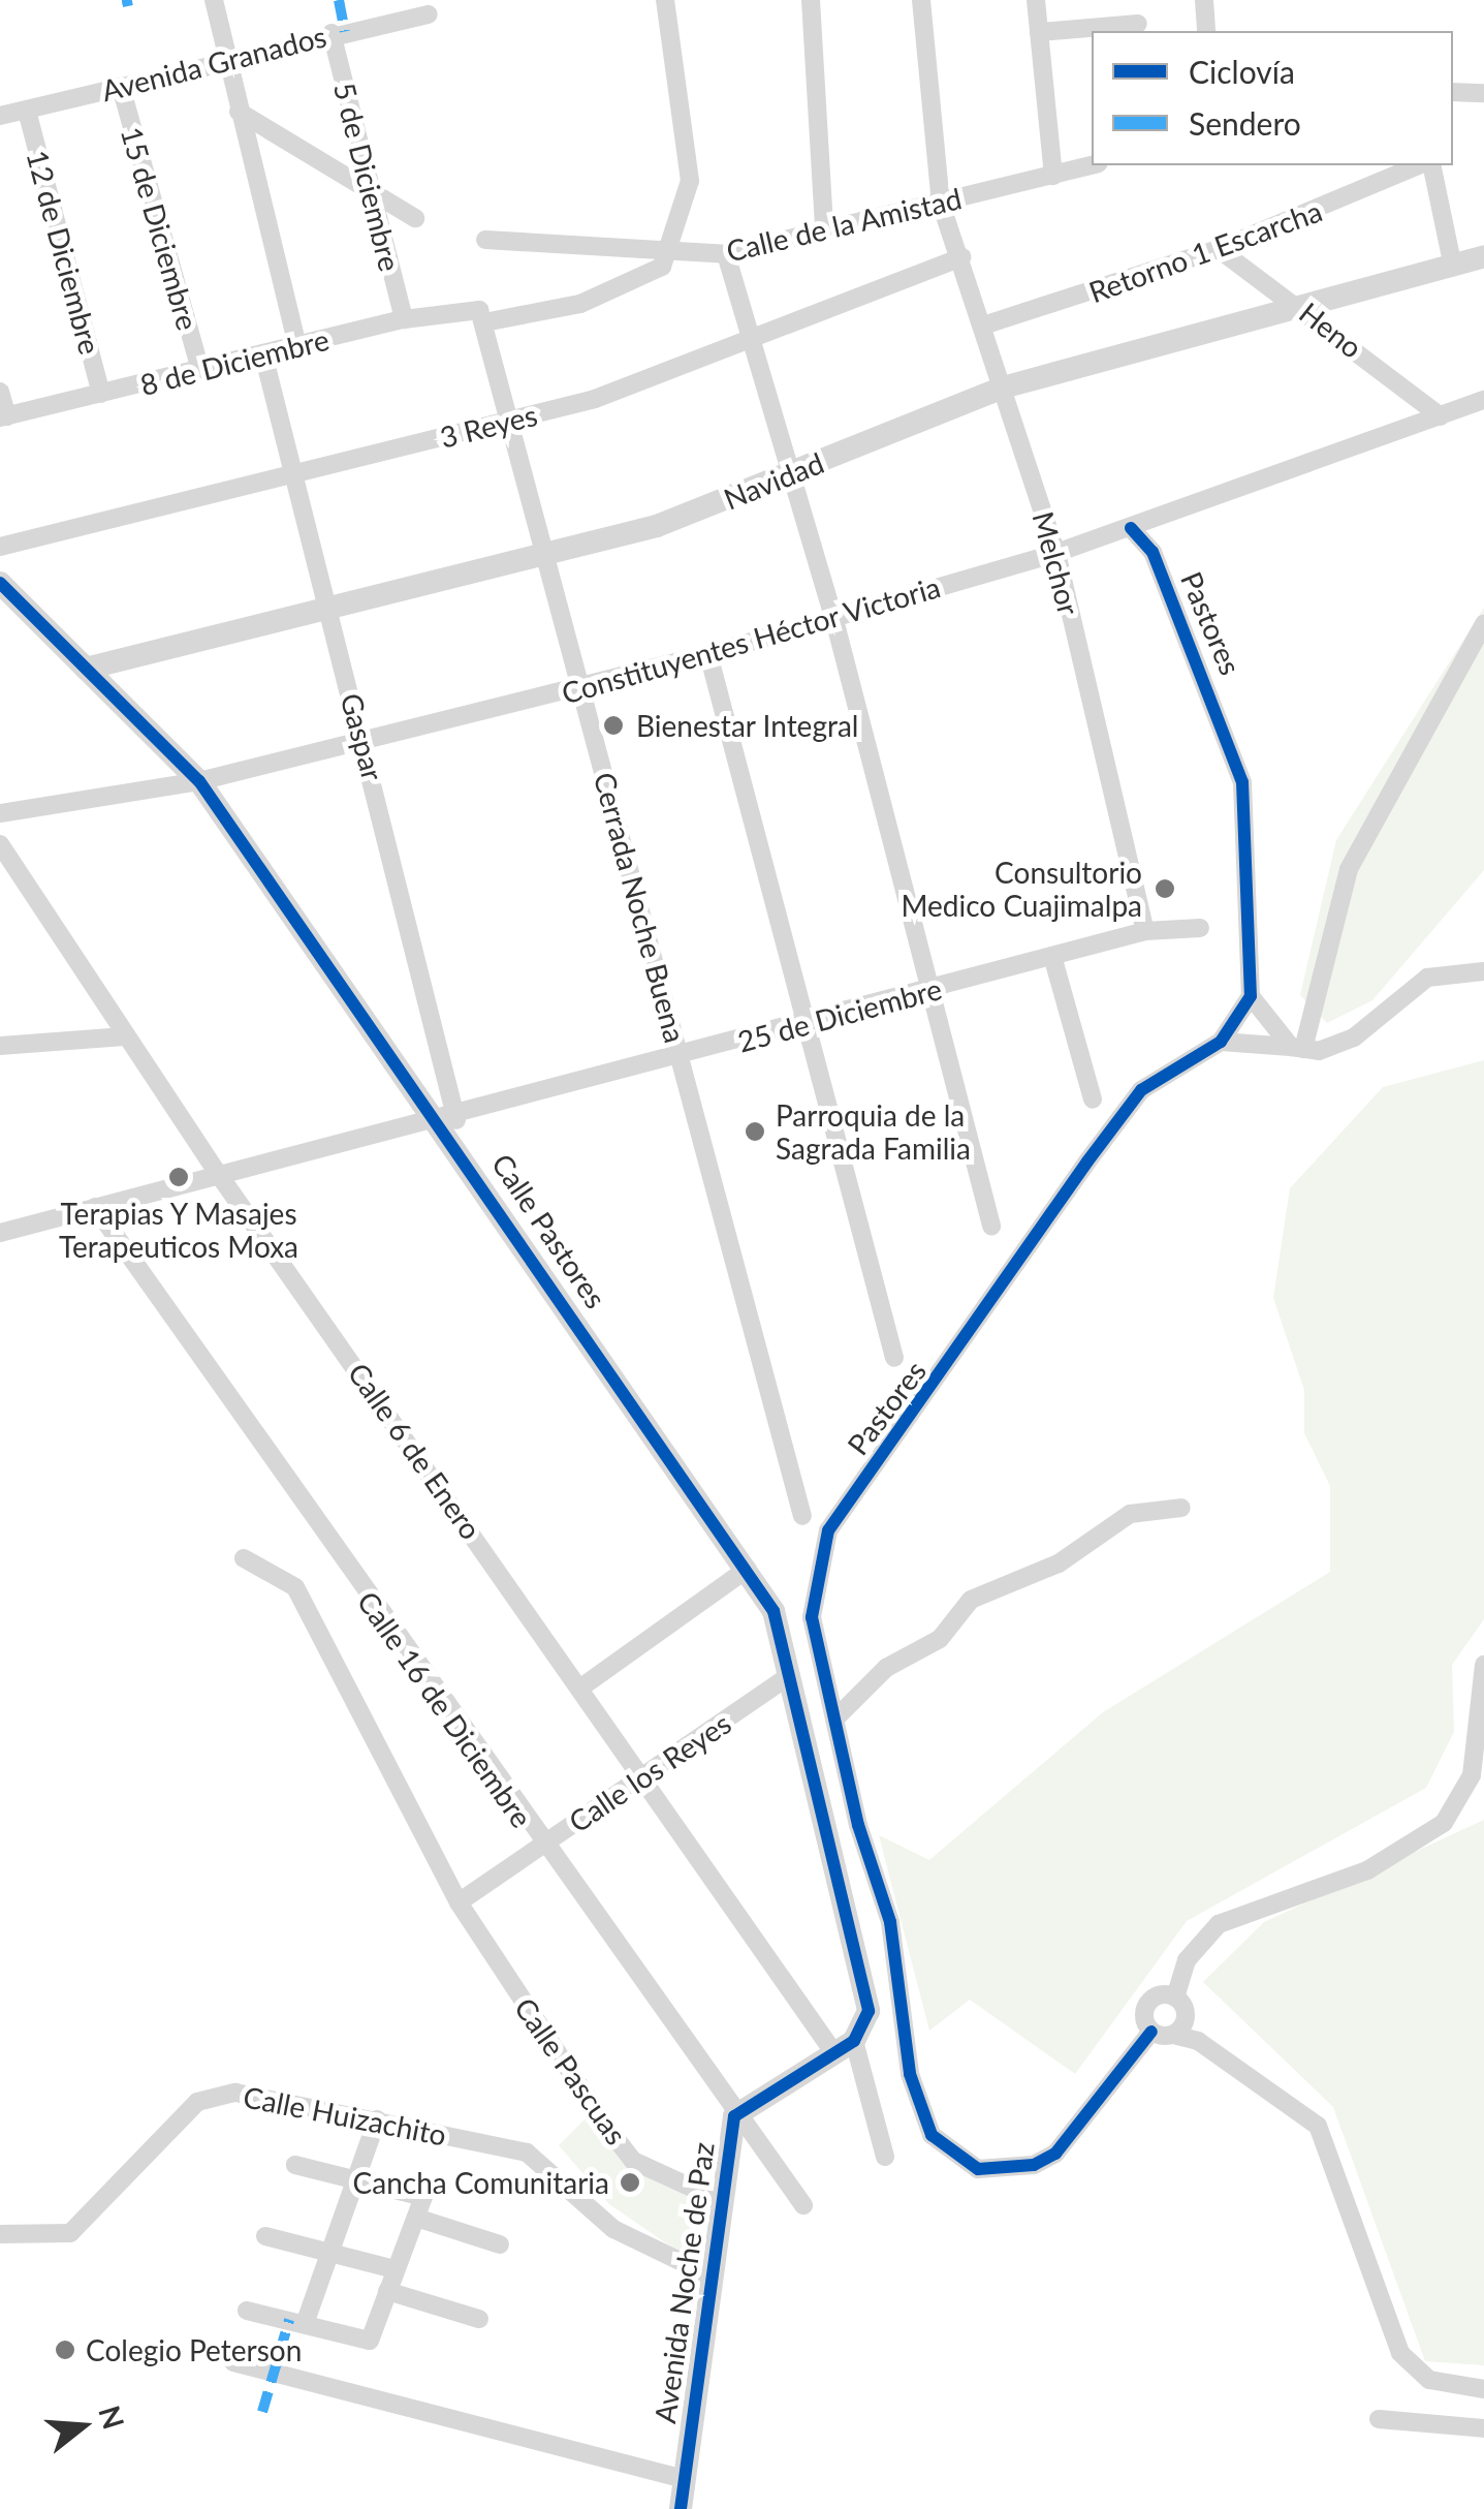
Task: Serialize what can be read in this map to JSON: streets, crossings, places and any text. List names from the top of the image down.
{
  "streets": {
    "street": [
      "Avenida Granados",
      "5 de Diciembre",
      "Calle de la Amistad",
      "15 de Diciembre",
      "Retorno 1 Escarcha",
      "12 de Diciembre",
      "Heno",
      "8 de Diciembre",
      "3 Reyes",
      "Navidad",
      "Melchor",
      "Pastores",
      "Constituyentes Héctor Victoria",
      "Gaspar",
      "Cerrada Noche Buena",
      "25 de Diciembre",
      "Calle Pastores",
      "Calle 6 de Enero",
      "Calle 16 de Diciembre",
      "Calle los Reyes",
      "Calle Pascuas",
      "Calle Huizachito",
      "Avenida Noche de Paz"
    ]
  },
  "crossings": [
    ["Avenida Granados", "5 de Diciembre"],
    ["Avenida Granados", "15 de Diciembre"],
    ["Avenida Granados", "12 de Diciembre"],
    ["5 de Diciembre", "8 de Diciembre"],
    ["Calle de la Amistad", "Melchor"],
    ["15 de Diciembre", "8 de Diciembre"],
    ["Retorno 1 Escarcha", "Heno"],
    ["Retorno 1 Escarcha", "Melchor"],
    ["12 de Diciembre", "8 de Diciembre"],
    ["Heno", "Navidad"],
    ["Heno", "Constituyentes Héctor Victoria"],
    ["8 de Diciembre", "Gaspar"],
    ["8 de Diciembre", "Cerrada Noche Buena"],
    ["3 Reyes", "Melchor"],
    ["3 Reyes", "Gaspar"],
    ["3 Reyes", "Cerrada Noche Buena"],
    ["Navidad", "Melchor"],
    ["Navidad", "Gaspar"],
    ["Navidad", "Cerrada Noche Buena"],
    ["Navidad", "Calle Pastores"],
    ["Melchor", "Constituyentes Héctor Victoria"],
    ["Melchor", "25 de Diciembre"],
    ["Pastores", "Constituyentes Héctor Victoria"],
    ["Constituyentes Héctor Victoria", "Gaspar"],
    ["Constituyentes Héctor Victoria", "Cerrada Noche Buena"],
    ["Constituyentes Héctor Victoria", "Calle Pastores"],
    ["Gaspar", "25 de Diciembre"],
    ["Gaspar", "Calle Pastores"],
    ["Cerrada Noche Buena", "25 de Diciembre"],
    ["25 de Diciembre", "Calle Pastores"],
    ["25 de Diciembre", "Calle 6 de Enero"],
    ["25 de Diciembre", "Calle 16 de Diciembre"],
    ["Calle Pastores", "Calle 6 de Enero"],
    ["Calle Pastores", "Calle los Reyes"],
    ["Calle Pastores", "Avenida Noche de Paz"],
    ["Calle 6 de Enero", "Calle los Reyes"],
    ["Calle 6 de Enero", "Avenida Noche de Paz"],
    ["Calle 16 de Diciembre", "Calle los Reyes"],
    ["Calle 16 de Diciembre", "Avenida Noche de Paz"],
    ["Calle los Reyes", "Calle Pascuas"],
    ["Calle Pascuas", "Avenida Noche de Paz"],
    ["Calle Huizachito", "Avenida Noche de Paz"]
  ],
  "places": [
    "Bienestar Integral",
    "Consultorio Medico Cuajimalpa",
    "Parroquia de la Sagrada Familia",
    "Terapias Y Masajes Terapeuticos Moxa",
    "Cancha Comunitaria",
    "Colegio Peterson"
  ],
  "legend": ["Ciclovía", "Sendero"],
  "north": "right"
}
